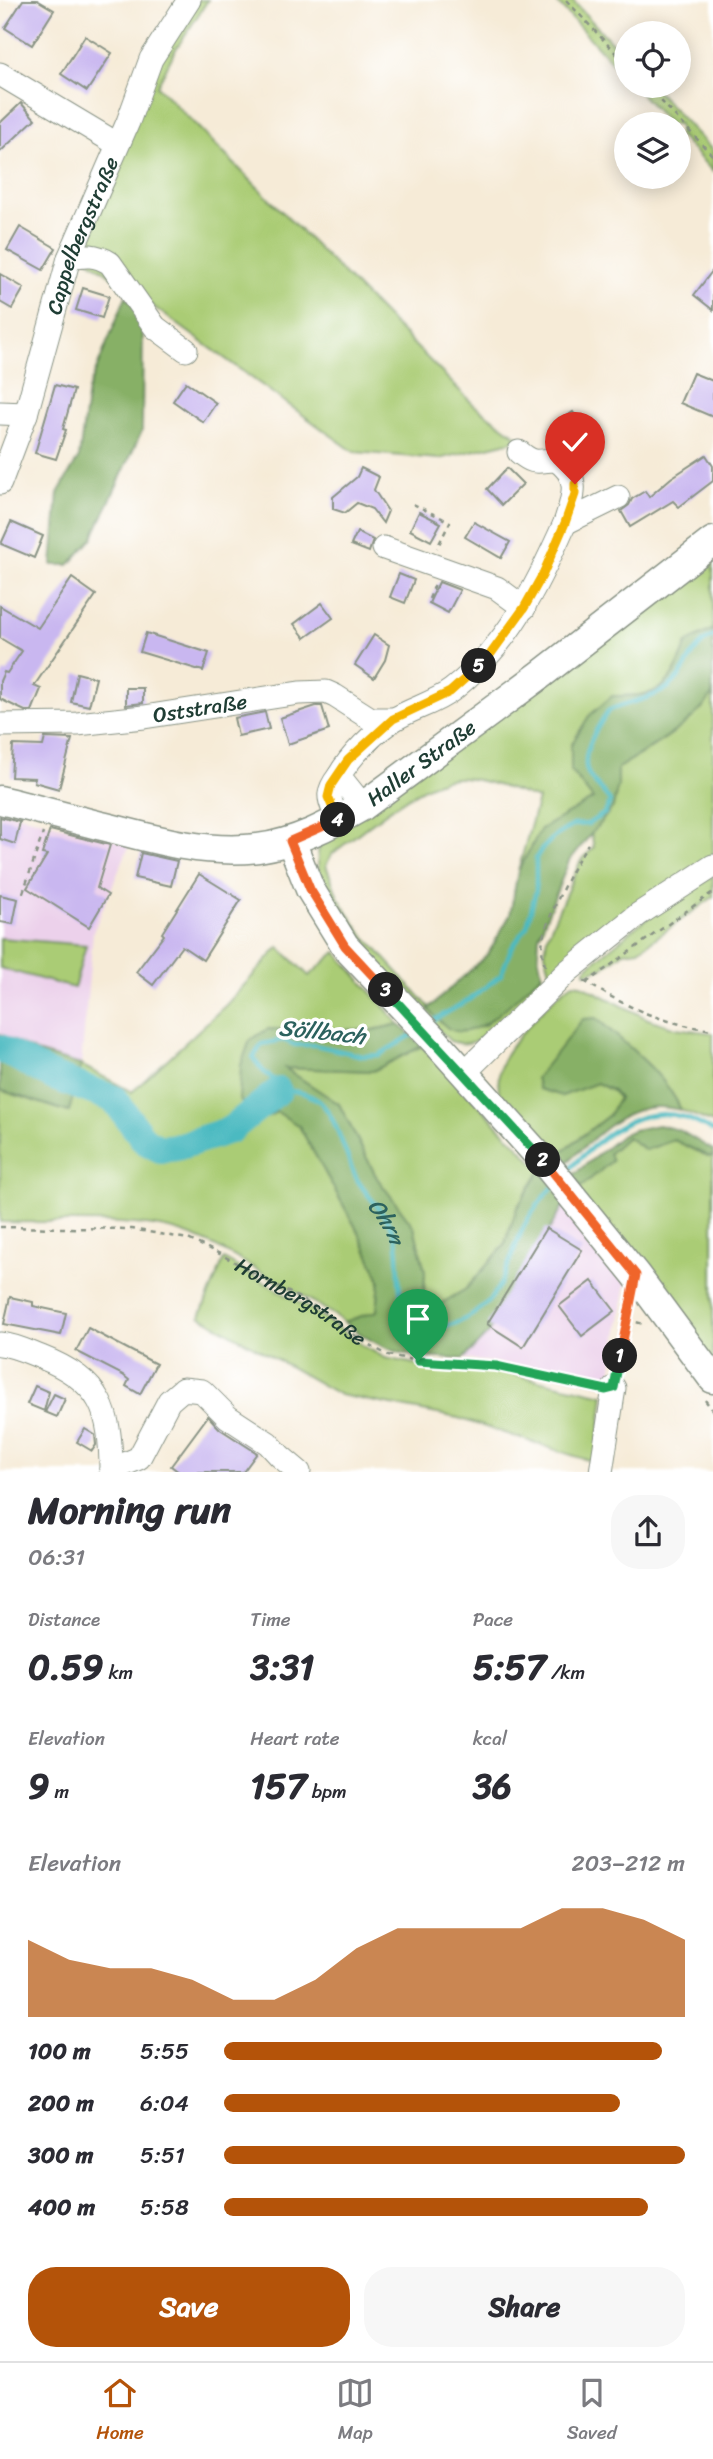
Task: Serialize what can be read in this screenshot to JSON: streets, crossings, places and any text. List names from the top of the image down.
{
  "streets": {
    "main road": ["Haller Straße"],
    "street": ["Cappelbergstraße", "Oststraße"],
    "path": ["Hornbergstraße"]
  },
  "water": ["Söllbach", "Ohrn"],
  "page": {
    "pins": [
      "5",
      "4",
      "3",
      "2",
      "1"
    ],
    "heading": ["Morning run", "06:31"],
    "stats": [
      ["Distance", "0.59 km"],
      ["Time", "3:31"],
      ["Pace", "5:57 /km"],
      ["Elevation", "9 m"],
      ["Heart rate", "157 bpm"],
      ["kcal", "36"]
    ],
    "chart": ["Elevation", "203–212 m"],
    "list": [
      {
        "name": "100 m",
        "note": "5:55"
      },
      {
        "name": "200 m",
        "note": "6:04"
      },
      {
        "name": "300 m",
        "note": "5:51"
      },
      {
        "name": "400 m",
        "note": "5:58"
      }
    ],
    "buttons": ["Save", "Share"],
    "tabs": ["Home", "Map", "Saved"]
  }
}
